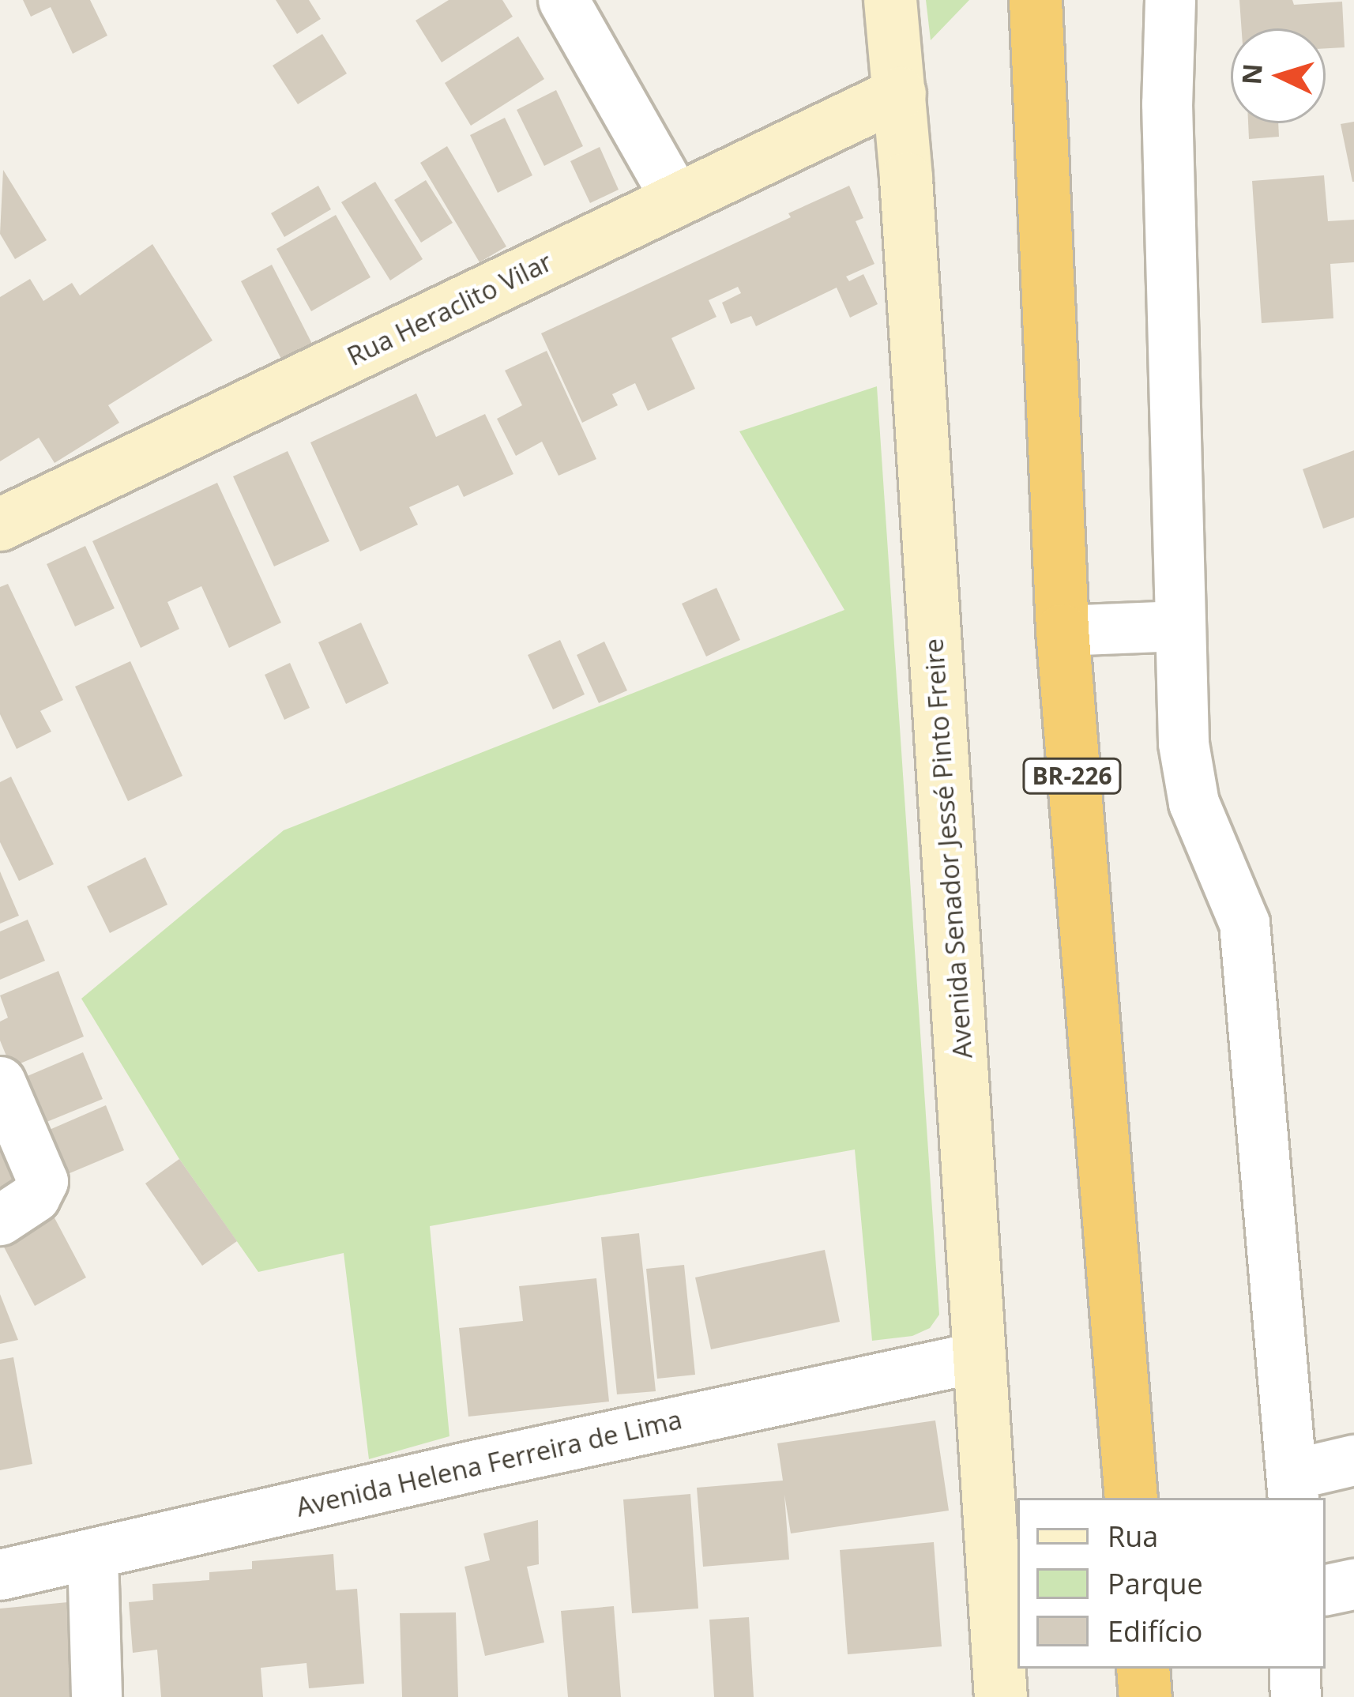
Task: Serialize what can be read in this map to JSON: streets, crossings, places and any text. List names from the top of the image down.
{
  "streets": {
    "highway": ["BR-226"],
    "street": ["Rua Heraclito Vilar", "Avenida Senador Jessé Pinto Freire", "Avenida Helena Ferreira de Lima"]
  },
  "crossings": [
    ["Rua Heraclito Vilar", "Avenida Senador Jessé Pinto Freire"],
    ["Avenida Senador Jessé Pinto Freire", "Avenida Helena Ferreira de Lima"]
  ],
  "legend": ["Rua", "Parque", "Edifício"],
  "north": "left"
}
